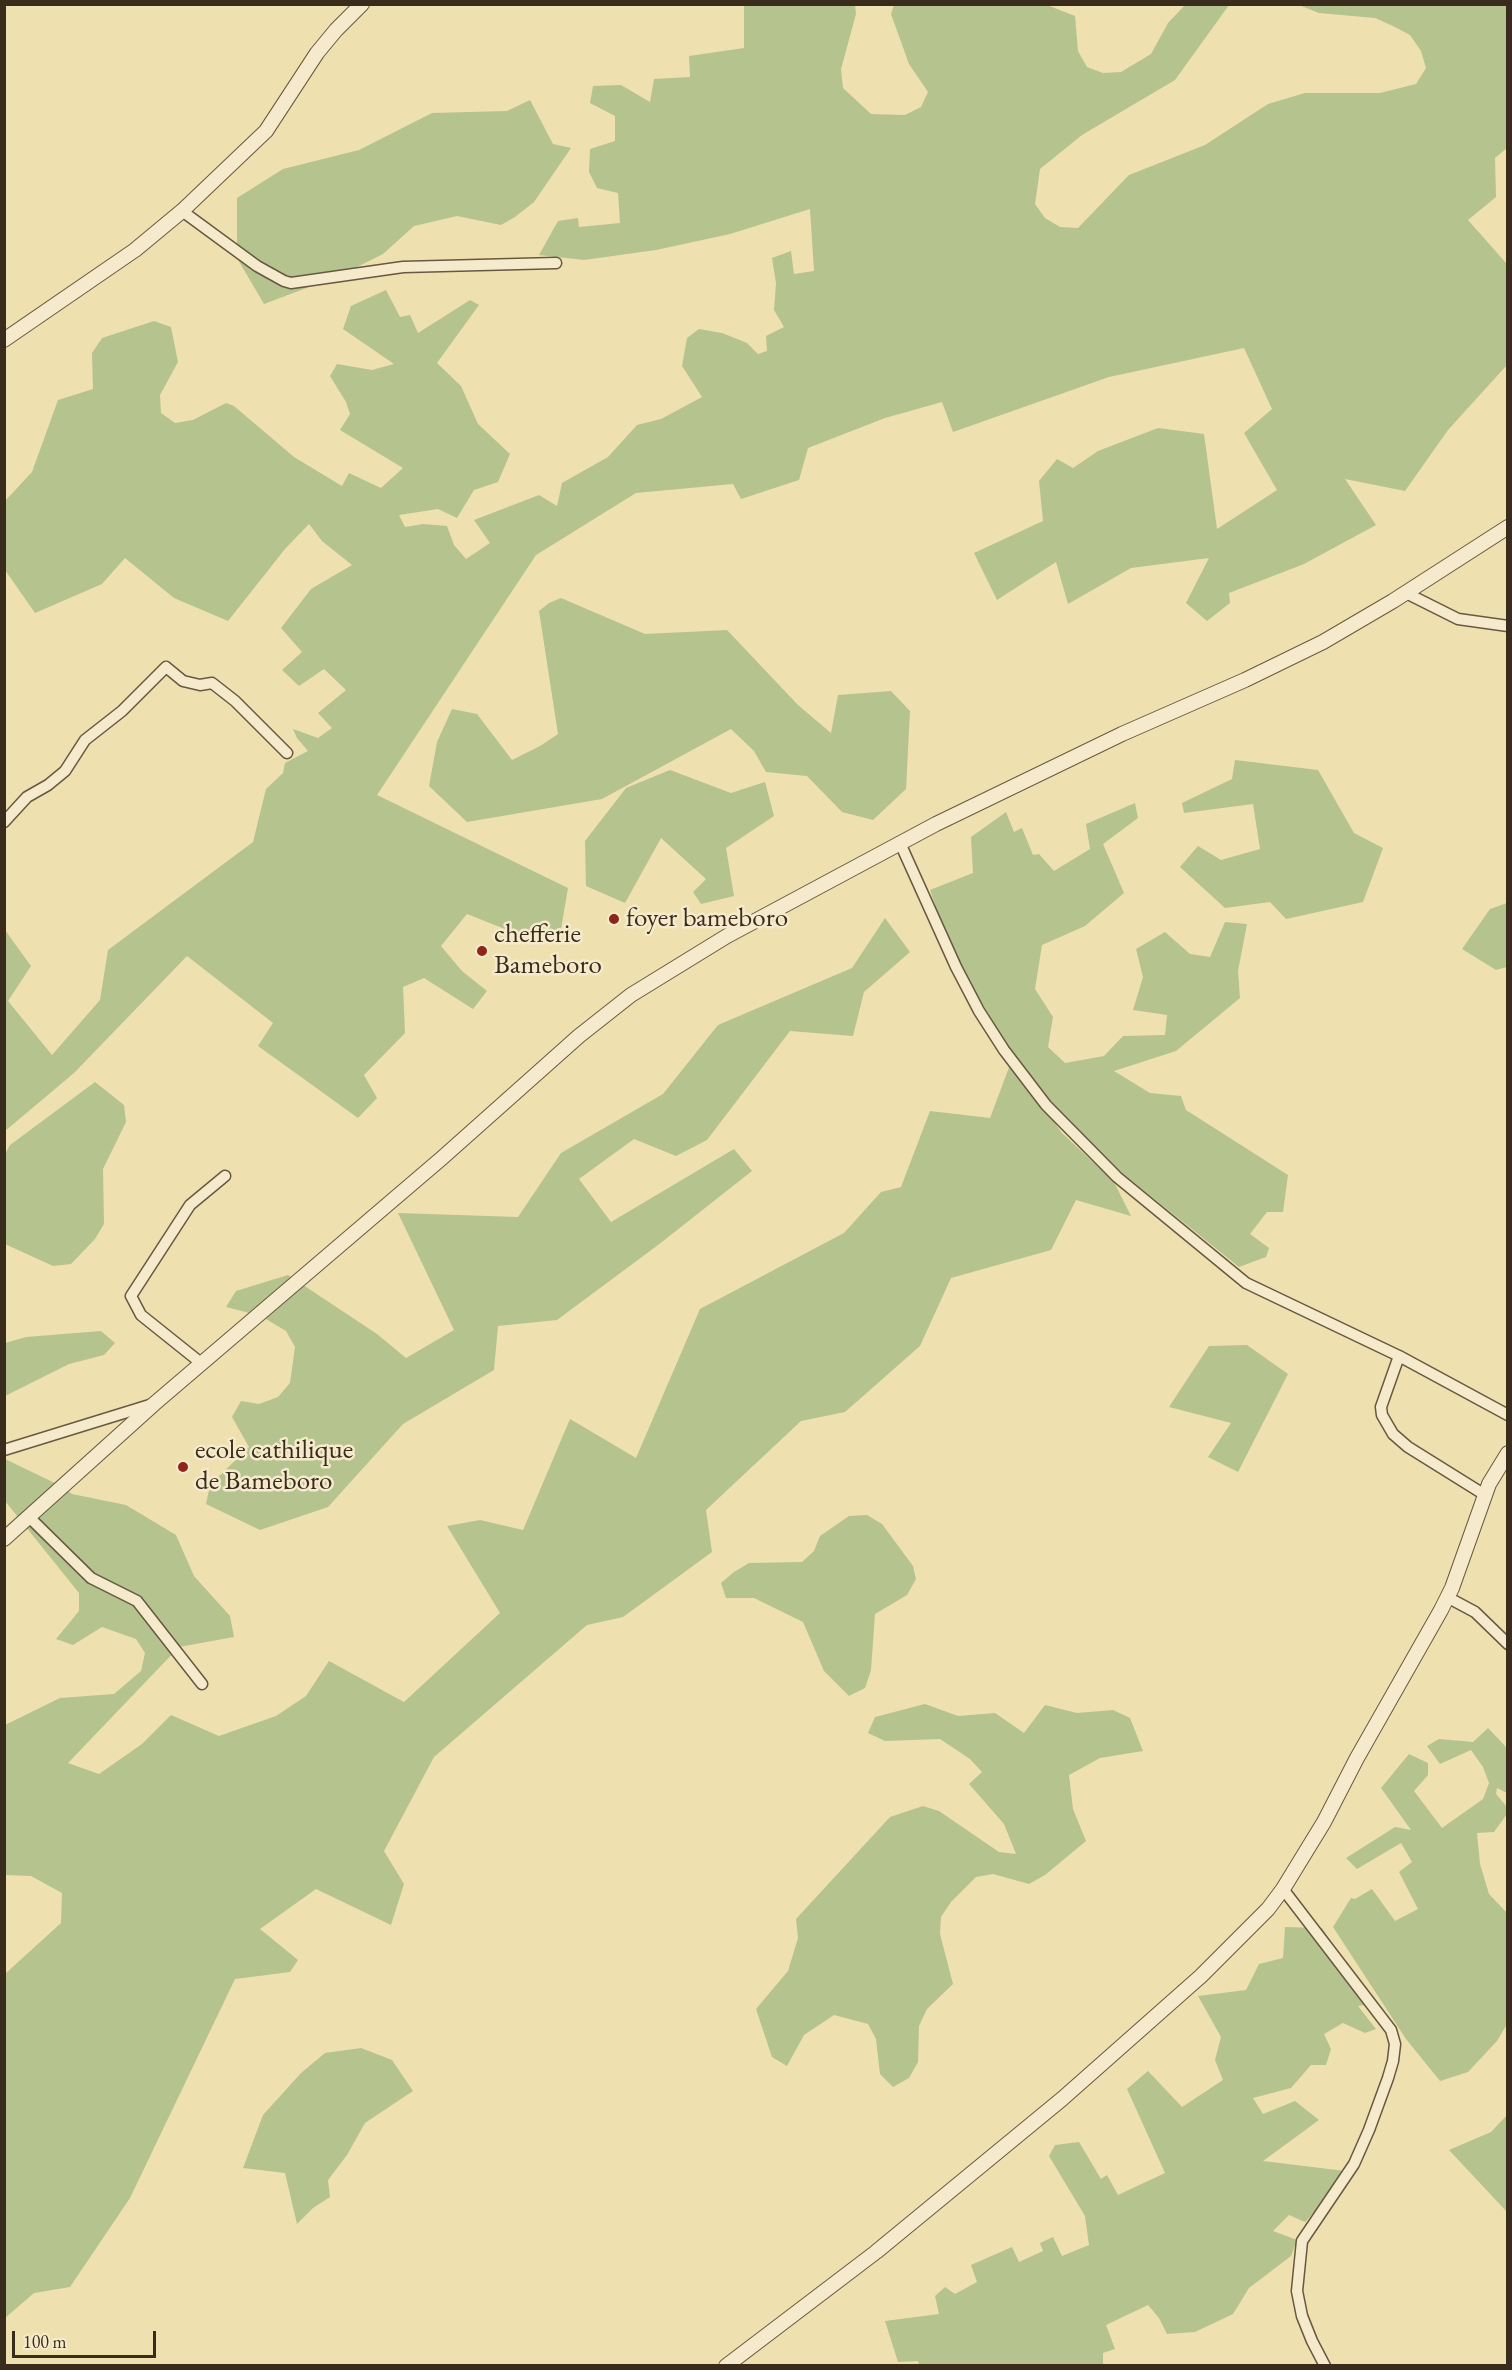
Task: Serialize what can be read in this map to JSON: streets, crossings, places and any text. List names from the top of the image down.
{
  "places": ["foyer bameboro", "chefferie Bameboro", "ecole cathilique de Bameboro"],
  "scale_bar": "100 m"
}
